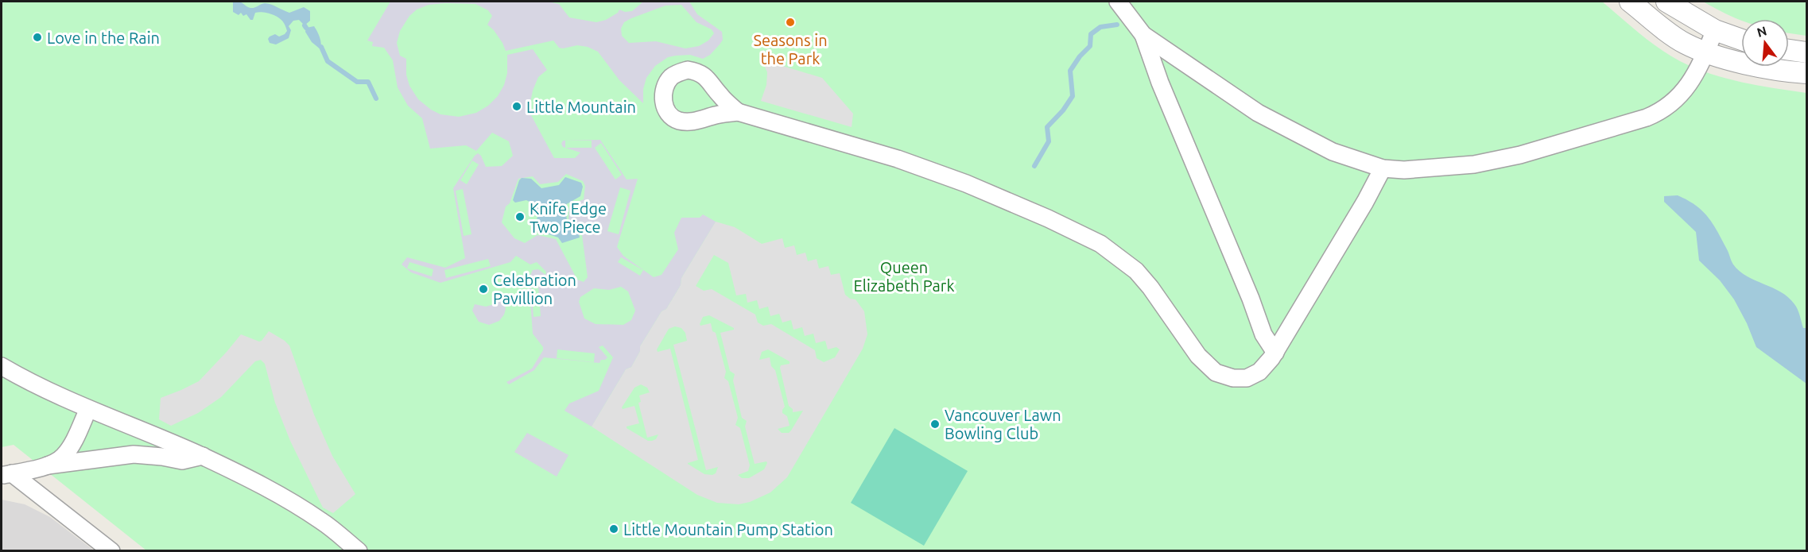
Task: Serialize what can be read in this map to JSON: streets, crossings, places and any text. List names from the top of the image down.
{
  "parks": ["Queen Elizabeth Park"],
  "places": [
    "Seasons in the Park",
    "Love in the Rain",
    "Little Mountain",
    "Knife Edge Two Piece",
    "Celebration Pavillion",
    "Vancouver Lawn Bowling Club",
    "Little Mountain Pump Station"
  ],
  "north": "top"
}
